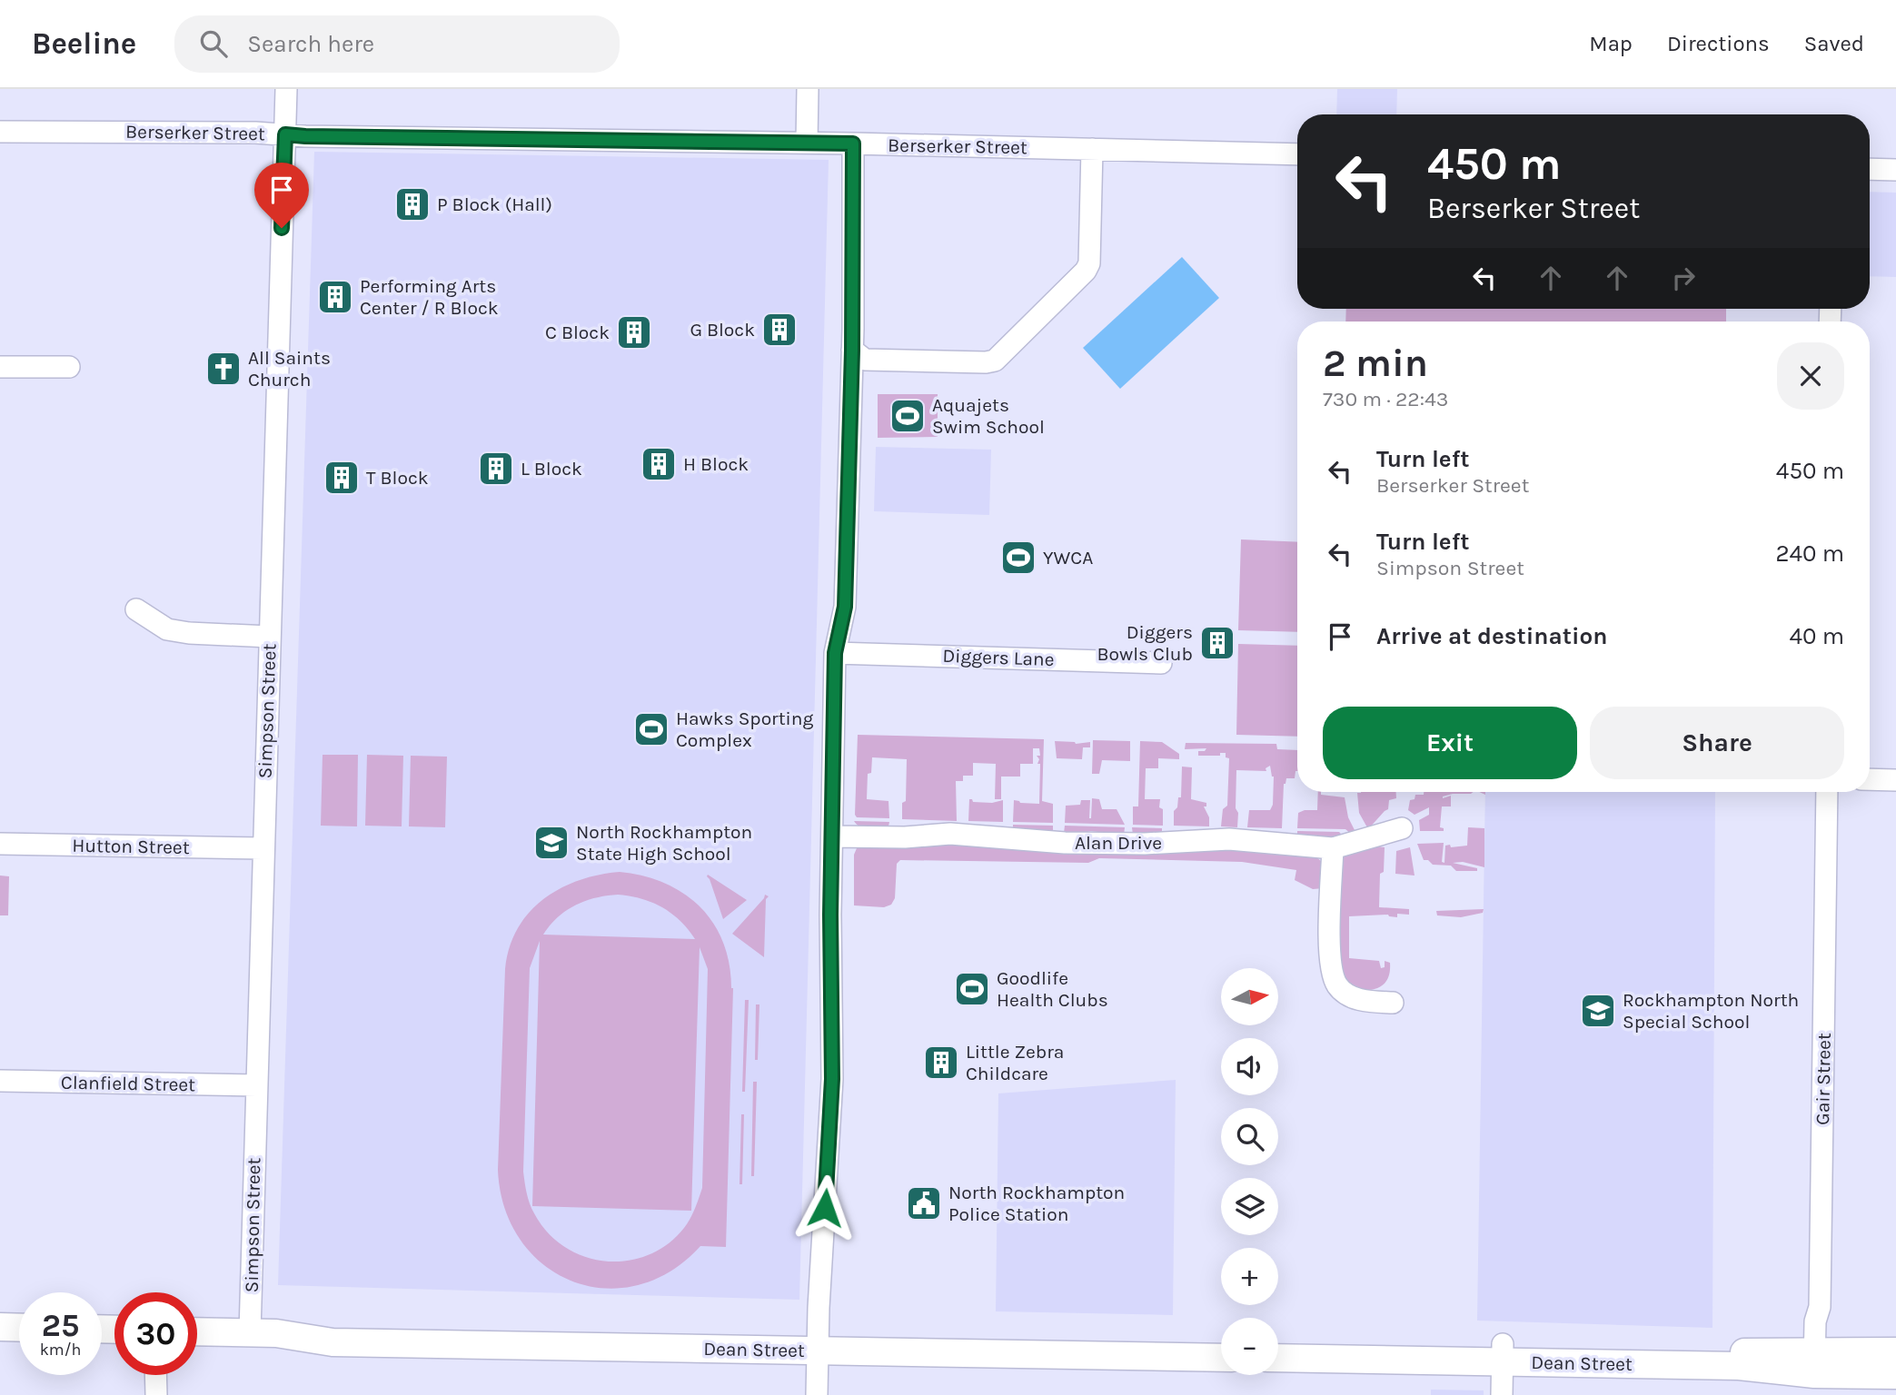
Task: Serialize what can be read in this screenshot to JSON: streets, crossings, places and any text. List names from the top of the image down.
{
  "streets": {
    "main road": ["Dean Street"],
    "street": [
      "Berserker Street",
      "Diggers Lane",
      "Simpson Street",
      "Alan Drive",
      "Hutton Street",
      "Gair Street",
      "Clanfield Street"
    ]
  },
  "crossings": [
    ["Berserker Street", "Simpson Street"],
    ["Simpson Street", "Hutton Street"],
    ["Simpson Street", "Clanfield Street"],
    ["Simpson Street", "Dean Street"],
    ["Gair Street", "Dean Street"]
  ],
  "places": {
    "building": [
      "P Block (Hall)",
      "Performing Arts Center / R Block",
      "G Block",
      "C Block",
      "H Block",
      "L Block",
      "T Block",
      "Diggers Bowls Club",
      "Little Zebra Childcare"
    ],
    "church": ["All Saints Church"],
    "sports": [
      "Aquajets Swim School",
      "YWCA",
      "Hawks Sporting Complex",
      "Goodlife Health Clubs"
    ],
    "school or university": ["North Rockhampton State High School", "Rockhampton North Special School"],
    "public building": ["North Rockhampton Police Station"]
  },
  "north": "right",
  "page": {
    "header": "Beeline",
    "search": "Search here",
    "nav": ["Map", "Directions", "Saved"],
    "turn": ["450 m", "Berserker Street"],
    "heading": ["2 min", "730 m · 22:43"],
    "list": [
      {
        "name": "Turn left",
        "note": "Berserker Street",
        "value": "450 m"
      },
      {
        "name": "Turn left",
        "note": "Simpson Street",
        "value": "240 m"
      },
      {
        "name": "Arrive at destination",
        "value": "40 m"
      }
    ],
    "buttons": ["Exit", "Share"],
    "map_buttons": ["+", "−"],
    "speed": "25 km/h",
    "limit": "30"
  }
}
